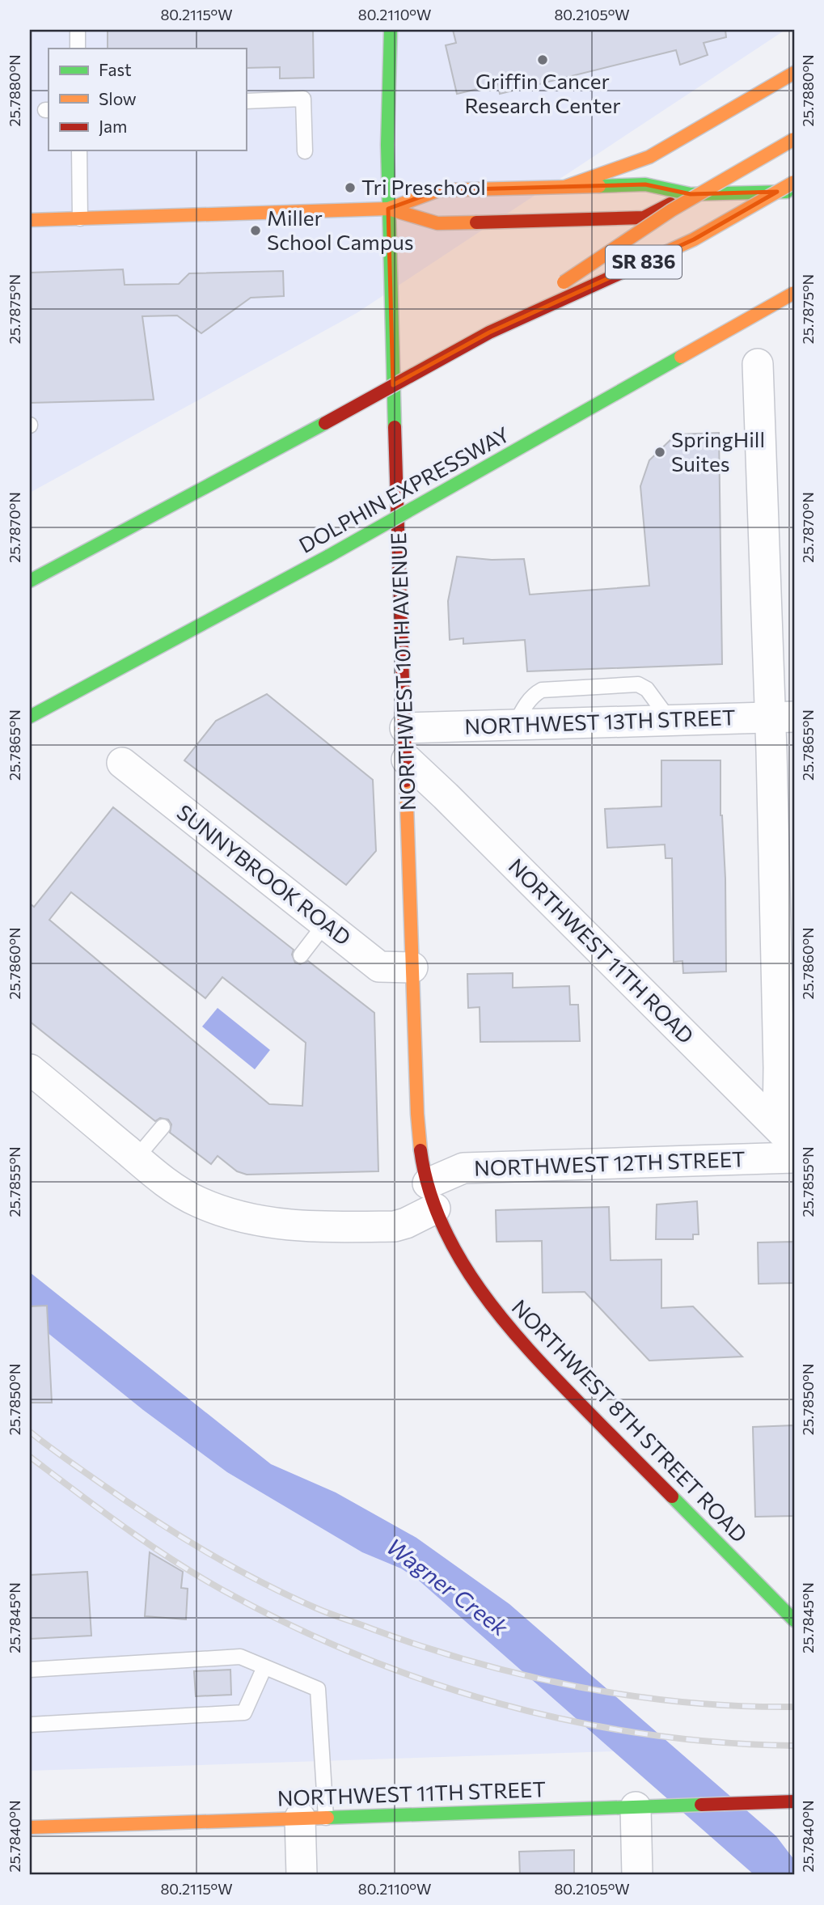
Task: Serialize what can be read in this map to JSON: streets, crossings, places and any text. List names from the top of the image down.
{
  "streets": {
    "main road": [
      "SR 836",
      "DOLPHIN EXPRESSWAY",
      "NORTHWEST 10TH AVENUE",
      "NORTHWEST 8TH STREET ROAD",
      "NORTHWEST 11TH STREET"
    ],
    "street": [
      "NORTHWEST 13TH STREET",
      "SUNNYBROOK ROAD",
      "NORTHWEST 11TH ROAD",
      "NORTHWEST 12TH STREET"
    ]
  },
  "crossings": [
    ["NORTHWEST 10TH AVENUE", "NORTHWEST 13TH STREET"],
    ["NORTHWEST 10TH AVENUE", "SUNNYBROOK ROAD"],
    ["NORTHWEST 10TH AVENUE", "NORTHWEST 11TH ROAD"],
    ["NORTHWEST 10TH AVENUE", "NORTHWEST 12TH STREET"],
    ["NORTHWEST 10TH AVENUE", "NORTHWEST 8TH STREET ROAD"],
    ["NORTHWEST 12TH STREET", "NORTHWEST 8TH STREET ROAD"]
  ],
  "water": ["Wagner Creek"],
  "places": [
    "Griffin Cancer Research Center",
    "Tri Preschool",
    "Miller School Campus",
    "SpringHill Suites"
  ],
  "legend": ["Fast", "Slow", "Jam"],
  "coordinates": [
    "80.2115°W",
    "80.2110°W",
    "80.2105°W",
    "25.7880°N",
    "25.7875°N",
    "25.7870°N",
    "25.7865°N",
    "25.7860°N",
    "25.7855°N",
    "25.7850°N",
    "25.7845°N",
    "25.7840°N"
  ]
}
